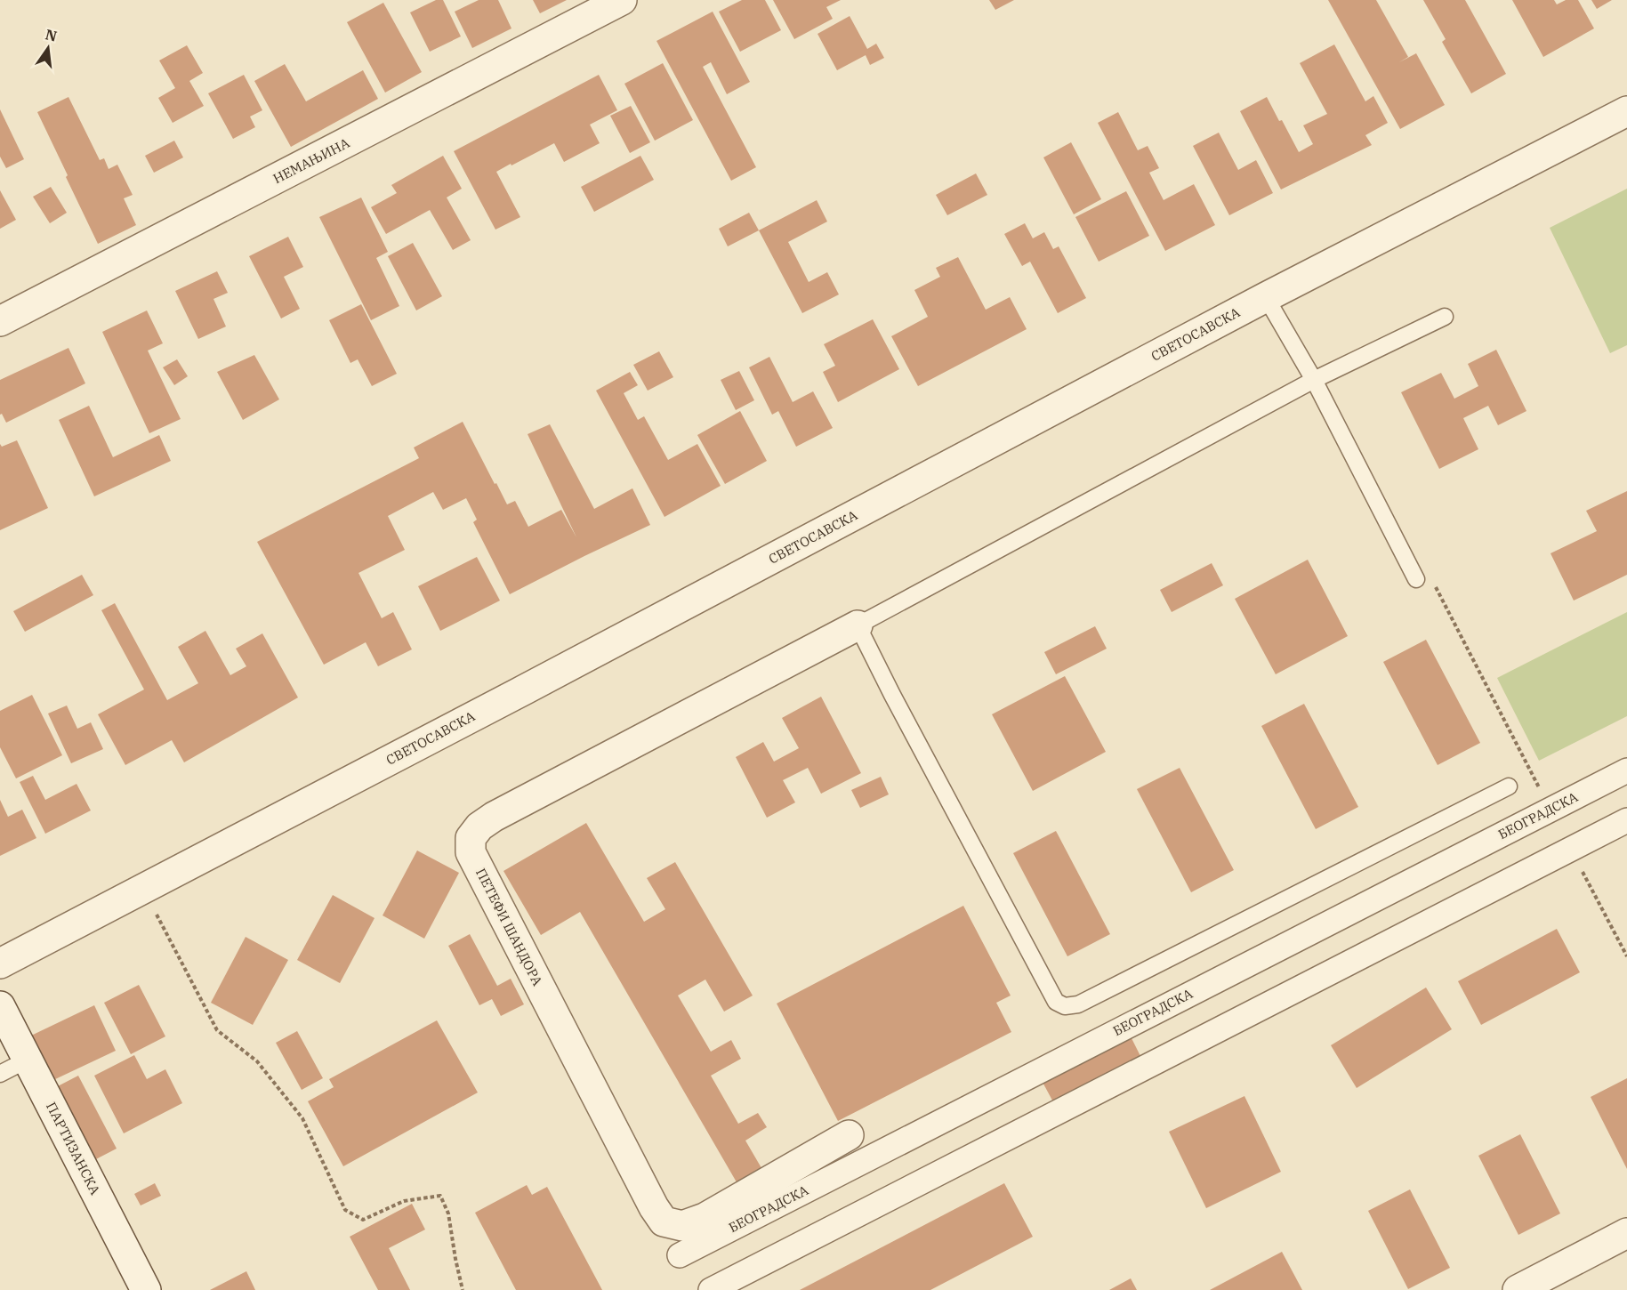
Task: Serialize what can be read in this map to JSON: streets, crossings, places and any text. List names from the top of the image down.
{
  "streets": {
    "street": [
      "НЕМАЊИНА",
      "СВЕТОСАВСКА",
      "БЕОГРАДСКА",
      "ПЕТЕФИ ШАНДОРА",
      "ПАРТИЗАНСКА"
    ]
  },
  "north": "top"
}
